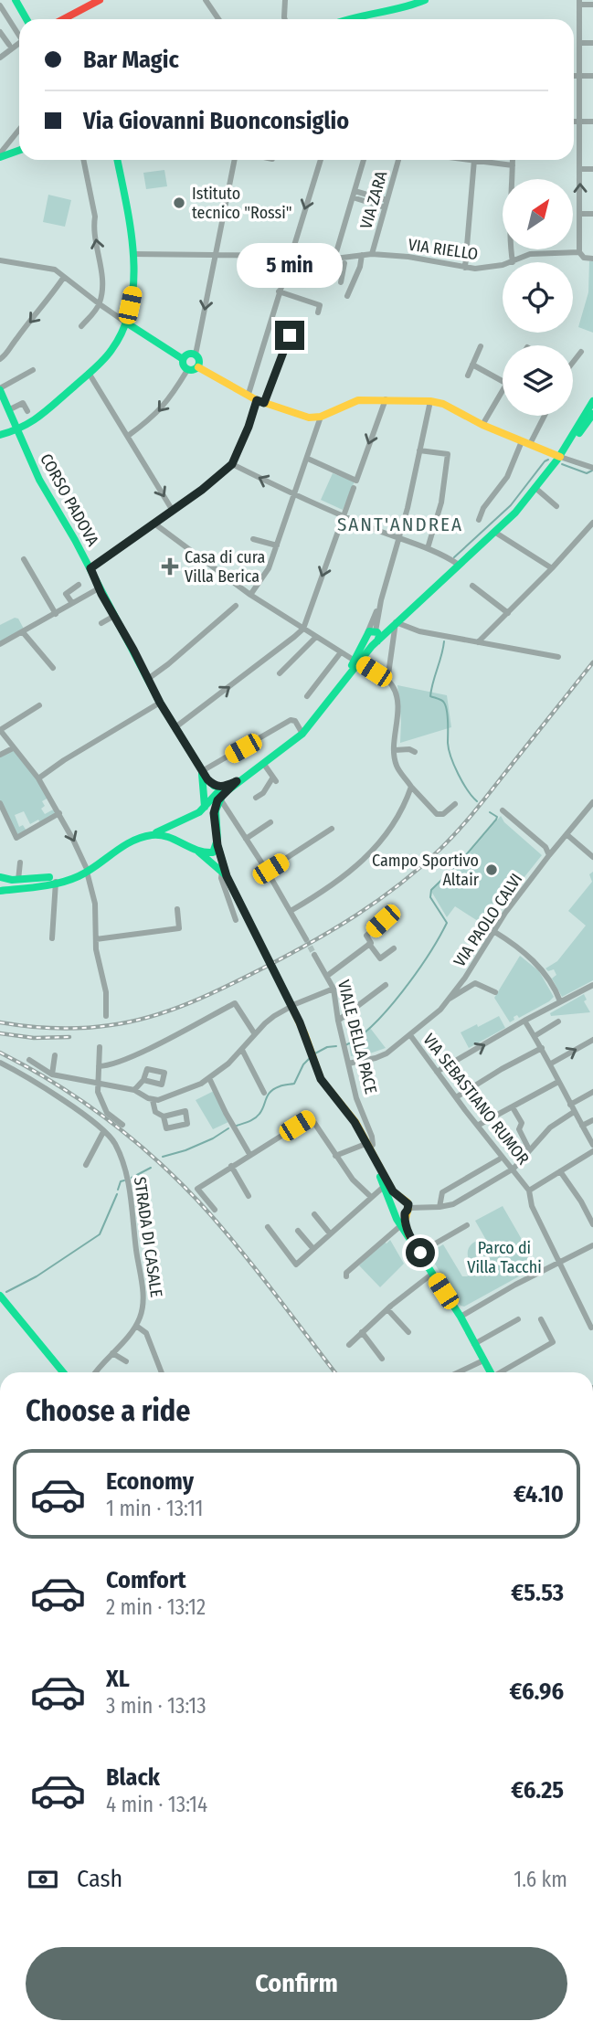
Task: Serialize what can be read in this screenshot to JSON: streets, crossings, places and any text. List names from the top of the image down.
{
  "streets": {
    "main road": ["CORSO PADOVA"],
    "street": [
      "VIA ZARA",
      "VIA RIELLO",
      "VIA PAOLO CALVI",
      "VIALE DELLA PACE",
      "VIA SEBASTIANO RUMOR",
      "STRADA DI CASALE"
    ]
  },
  "crossings": [
    ["VIA ZARA", "VIA RIELLO"],
    ["VIA PAOLO CALVI", "VIALE DELLA PACE"],
    ["VIA PAOLO CALVI", "VIA SEBASTIANO RUMOR"]
  ],
  "districts": ["SANT'ANDREA"],
  "parks": ["Parco di Villa Tacchi"],
  "places": {
    "other": ["Istituto tecnico \"Rossi\"", "Campo Sportivo Altair"],
    "health": ["Casa di cura Villa Berica"]
  },
  "north": "top right",
  "page": {
    "banner": ["Bar Magic", "Via Giovanni Buonconsiglio"],
    "bubble": "5 min",
    "heading": "Choose a ride",
    "list": [
      {
        "name": "Economy",
        "note": "1 min · 13:11",
        "value": "€4.10"
      },
      {
        "name": "Comfort",
        "note": "2 min · 13:12",
        "value": "€5.53"
      },
      {
        "name": "XL",
        "note": "3 min · 13:13",
        "value": "€6.96"
      },
      {
        "name": "Black",
        "note": "4 min · 13:14",
        "value": "€6.25"
      }
    ],
    "pay": ["Cash", "1.6 km"],
    "buttons": "Confirm"
  }
}
